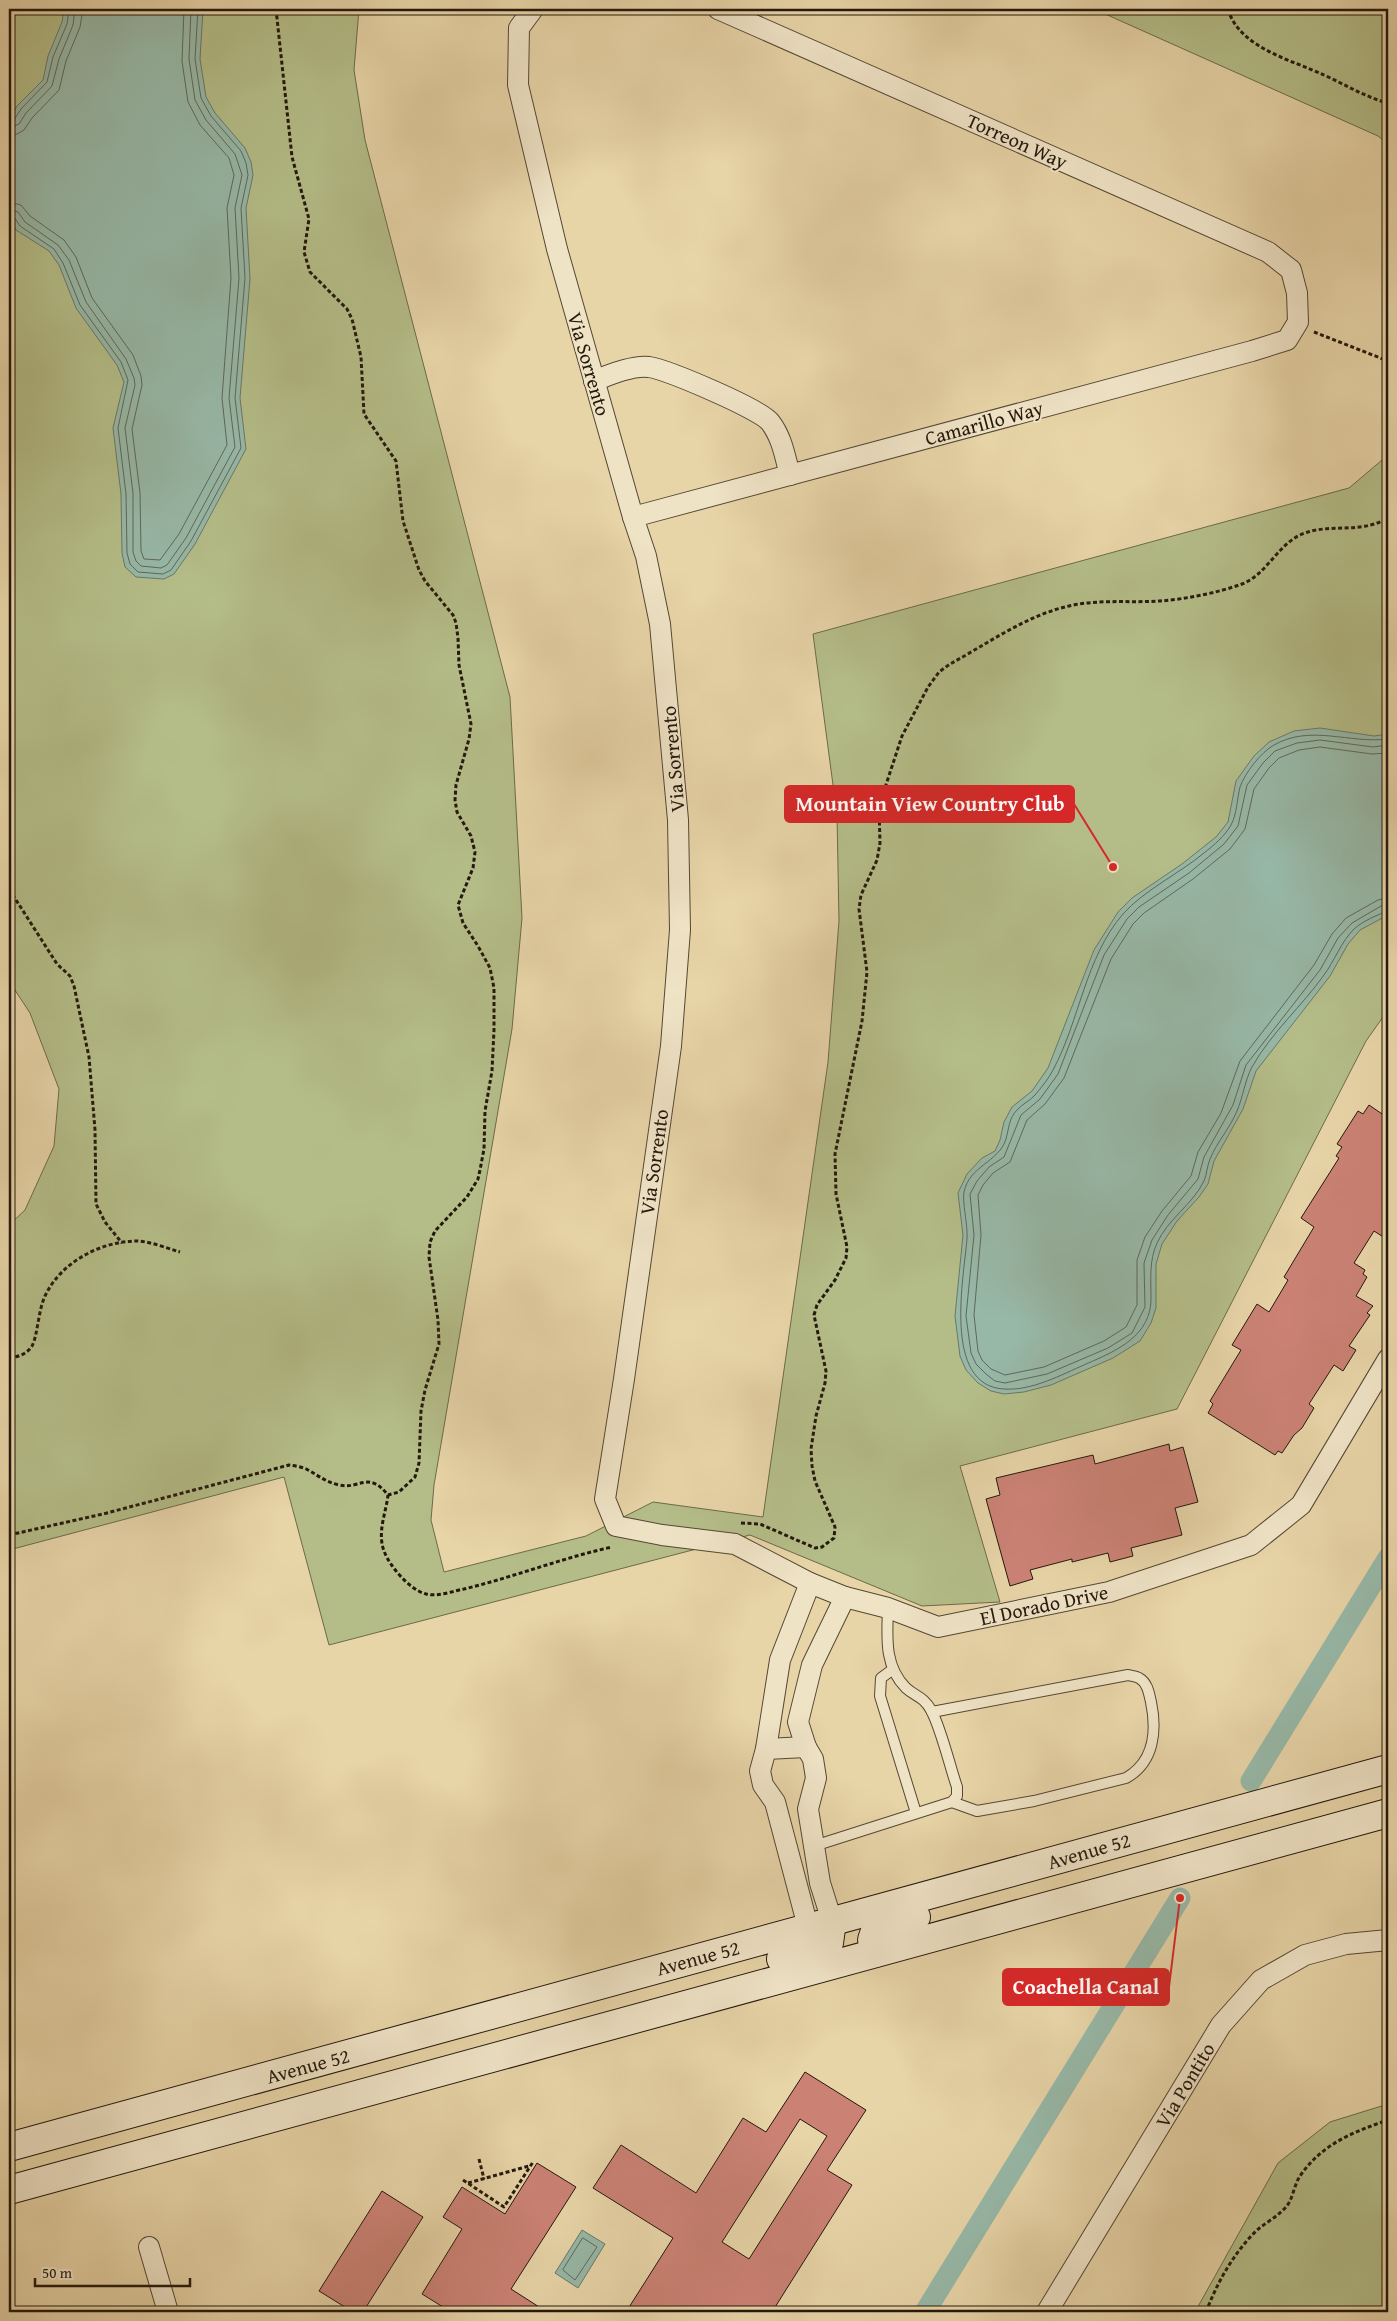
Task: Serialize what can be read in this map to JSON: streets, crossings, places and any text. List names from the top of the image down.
{
  "streets": {
    "main road": ["Avenue 52"],
    "street": [
      "Torreon Way",
      "Via Sorrento",
      "Camarillo Way",
      "El Dorado Drive",
      "Via Pontito"
    ]
  },
  "crossings": [
    ["Torreon Way", "Camarillo Way"],
    ["Via Sorrento", "Camarillo Way"],
    ["Via Sorrento", "El Dorado Drive"]
  ],
  "places": ["Mountain View Country Club", "Coachella Canal"],
  "scale_bar": "50 m"
}
